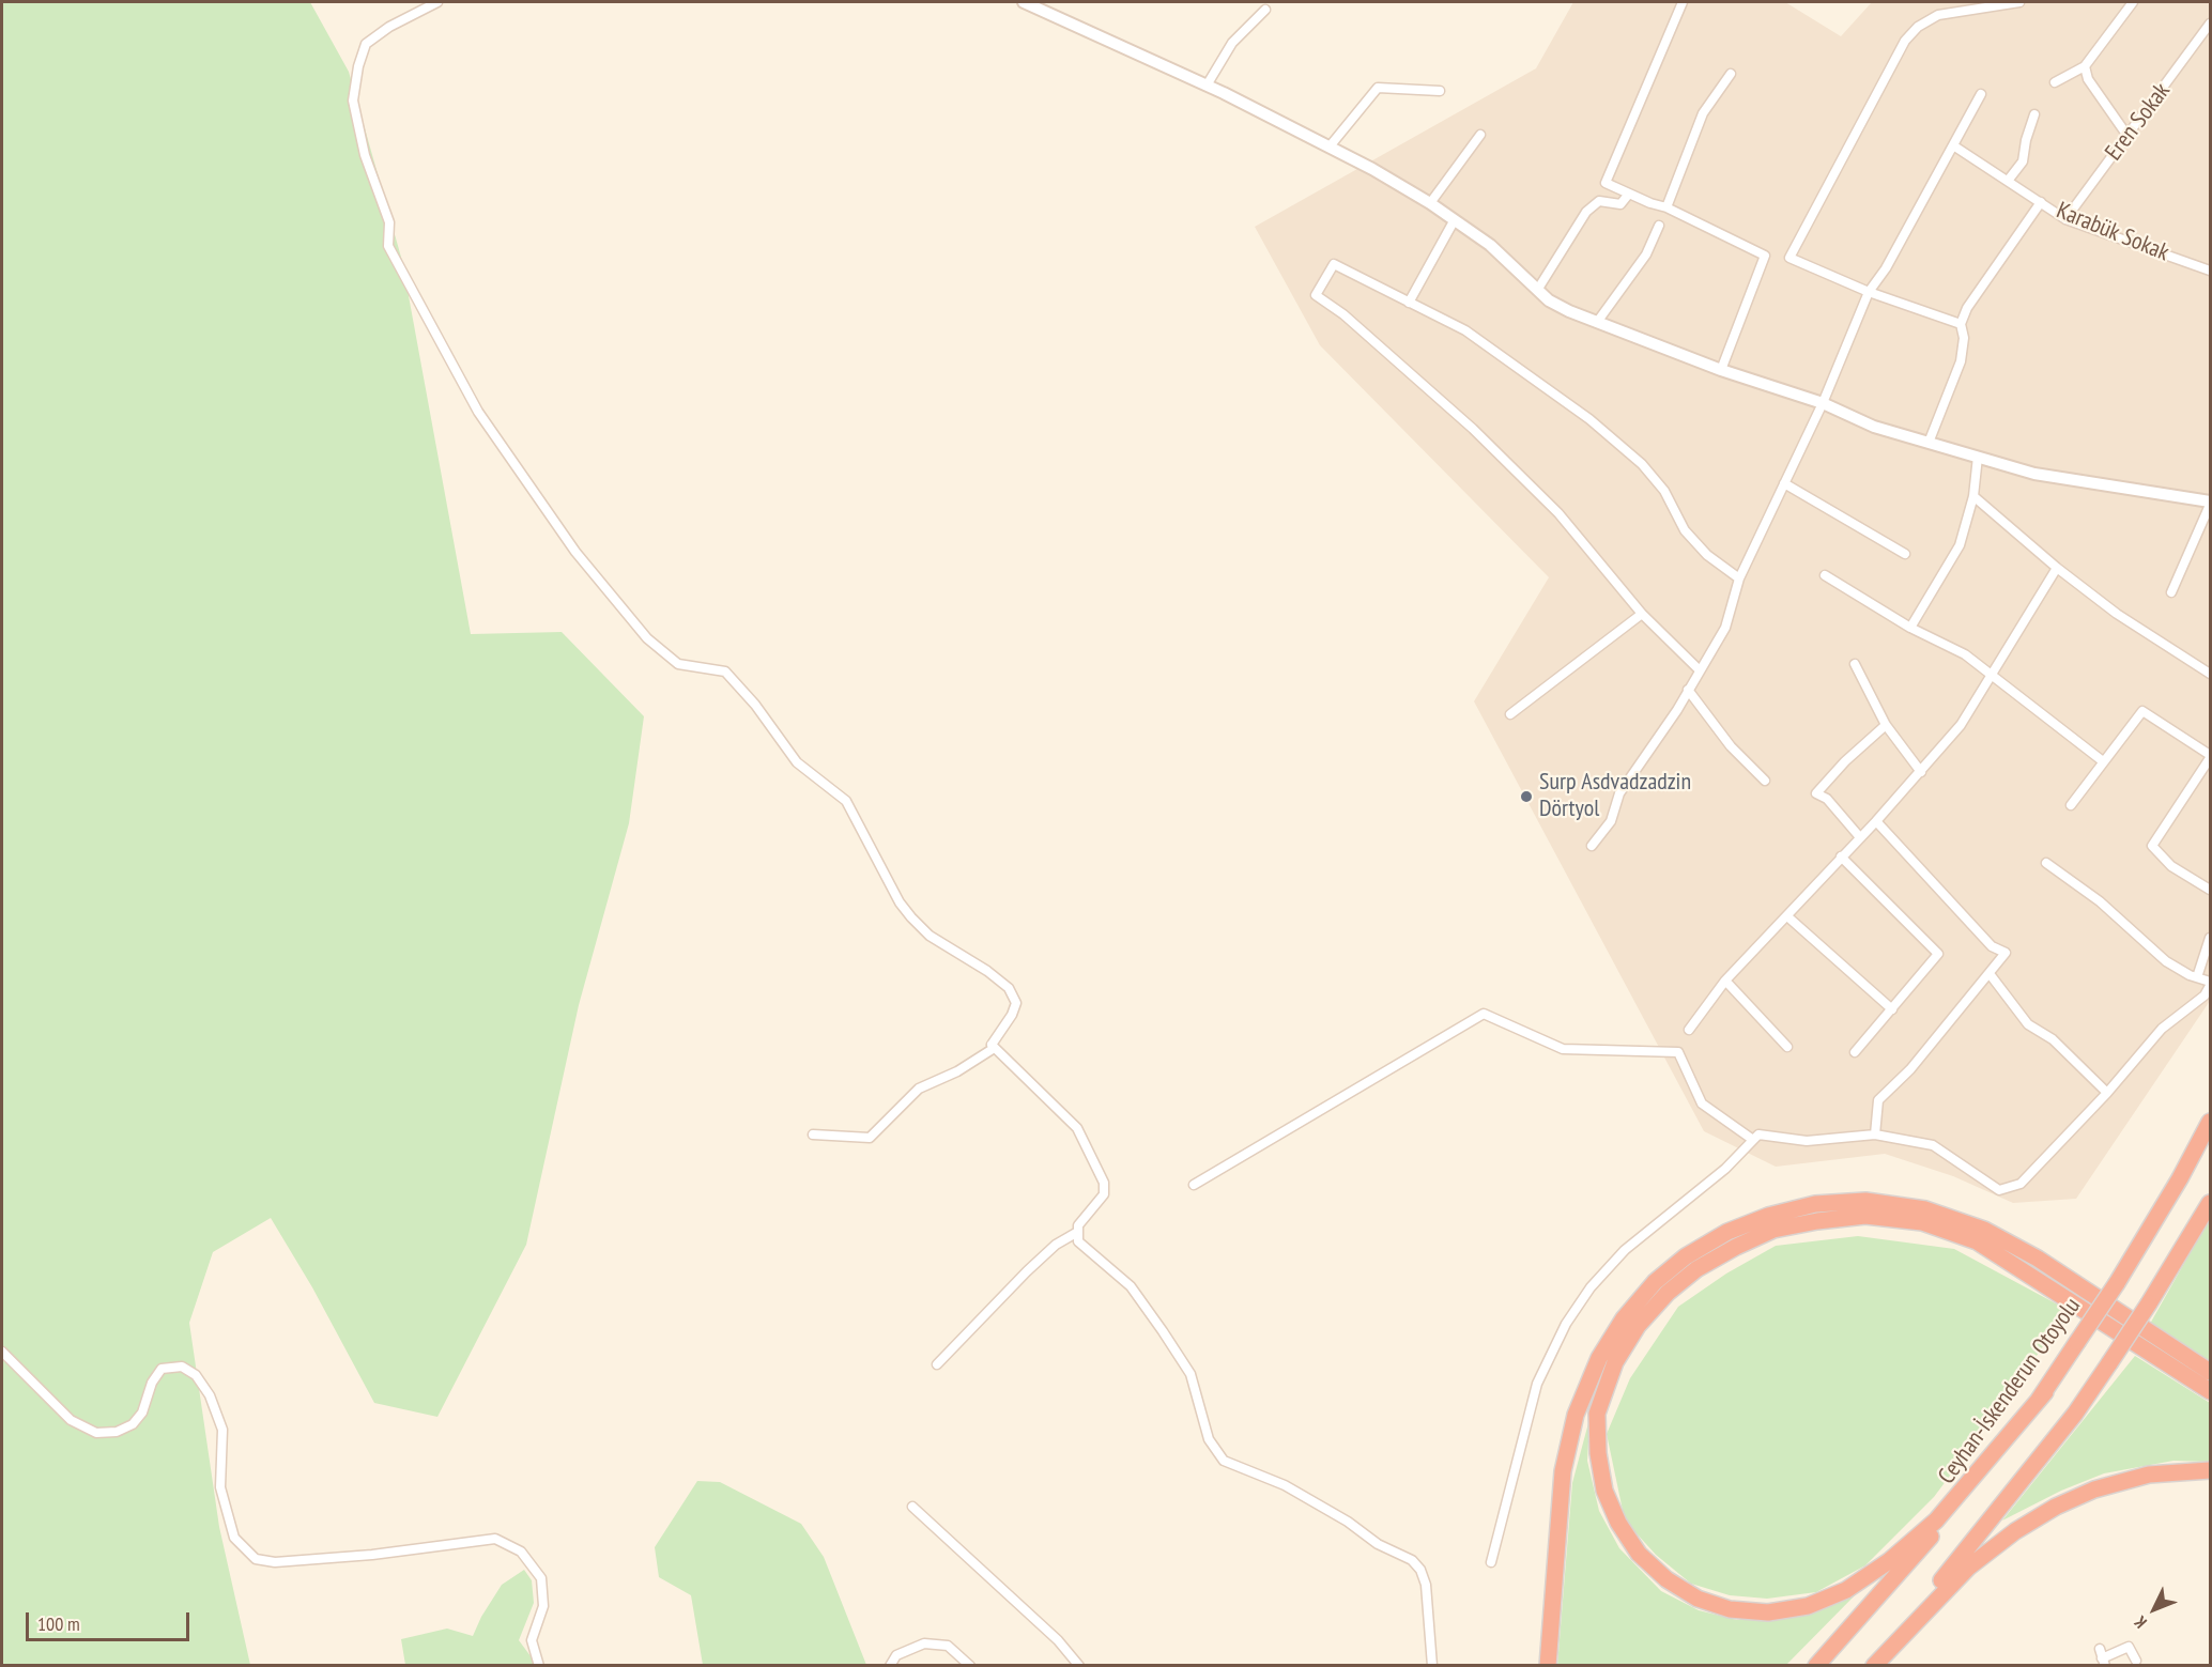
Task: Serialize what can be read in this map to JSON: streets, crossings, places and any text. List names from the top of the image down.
{
  "streets": {
    "highway": ["Ceyhan-İskenderun Otoyolu"],
    "street": ["Eren Sokak", "Karabük Sokak"]
  },
  "crossings": [
    ["Eren Sokak", "Karabük Sokak"]
  ],
  "places": ["Surp Asdvadzadzin Dörtyol"],
  "scale_bar": "100 m",
  "north": "bottom left"
}
